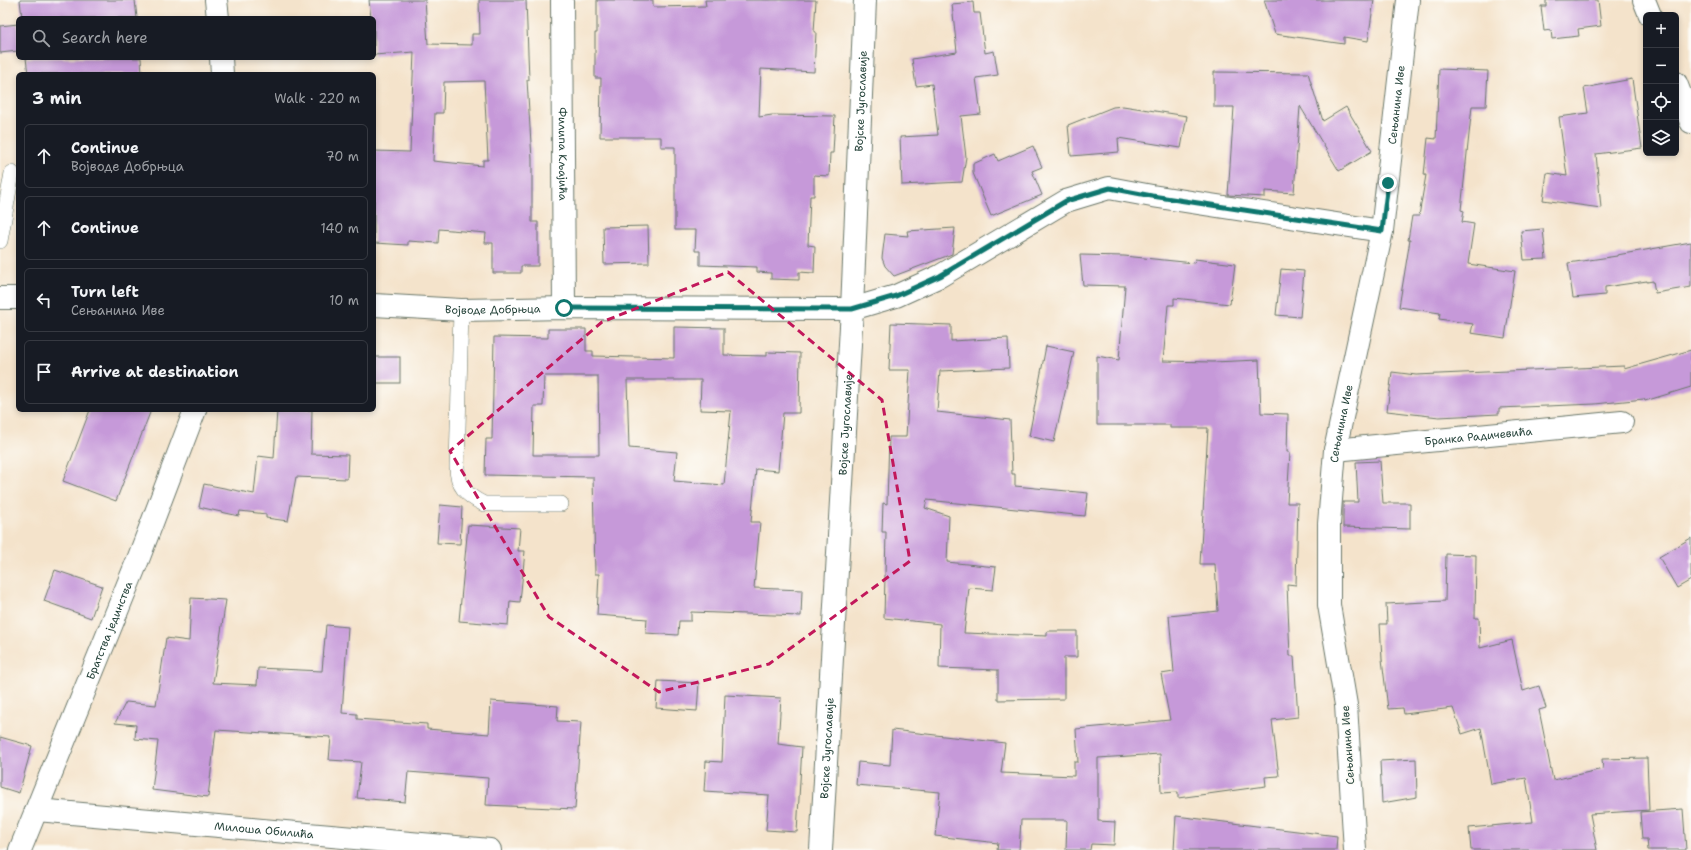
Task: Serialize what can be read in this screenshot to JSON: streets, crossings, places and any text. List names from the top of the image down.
{
  "streets": {
    "street": [
      "Војске Југославије",
      "Сењанина Иве",
      "Филипа Кљајића",
      "Војводе Добрњца",
      "Бранка Радичевића",
      "Братства јединства",
      "Милоша Обилића"
    ]
  },
  "crossings": [
    ["Војске Југославије", "Војводе Добрњца"],
    ["Сењанина Иве", "Војводе Добрњца"],
    ["Сењанина Иве", "Бранка Радичевића"],
    ["Филипа Кљајића", "Војводе Добрњца"],
    ["Братства јединства", "Милоша Обилића"]
  ],
  "page": {
    "map_buttons": ["+", "−"],
    "search": "Search here",
    "heading": ["3 min", "Walk · 220 m"],
    "list": [
      ["Continue", "Војводе Добрњца", "70 m"],
      ["Continue", "140 m"],
      ["Turn left", "Сењанина Иве", "10 m"],
      "Arrive at destination"
    ]
  }
}
